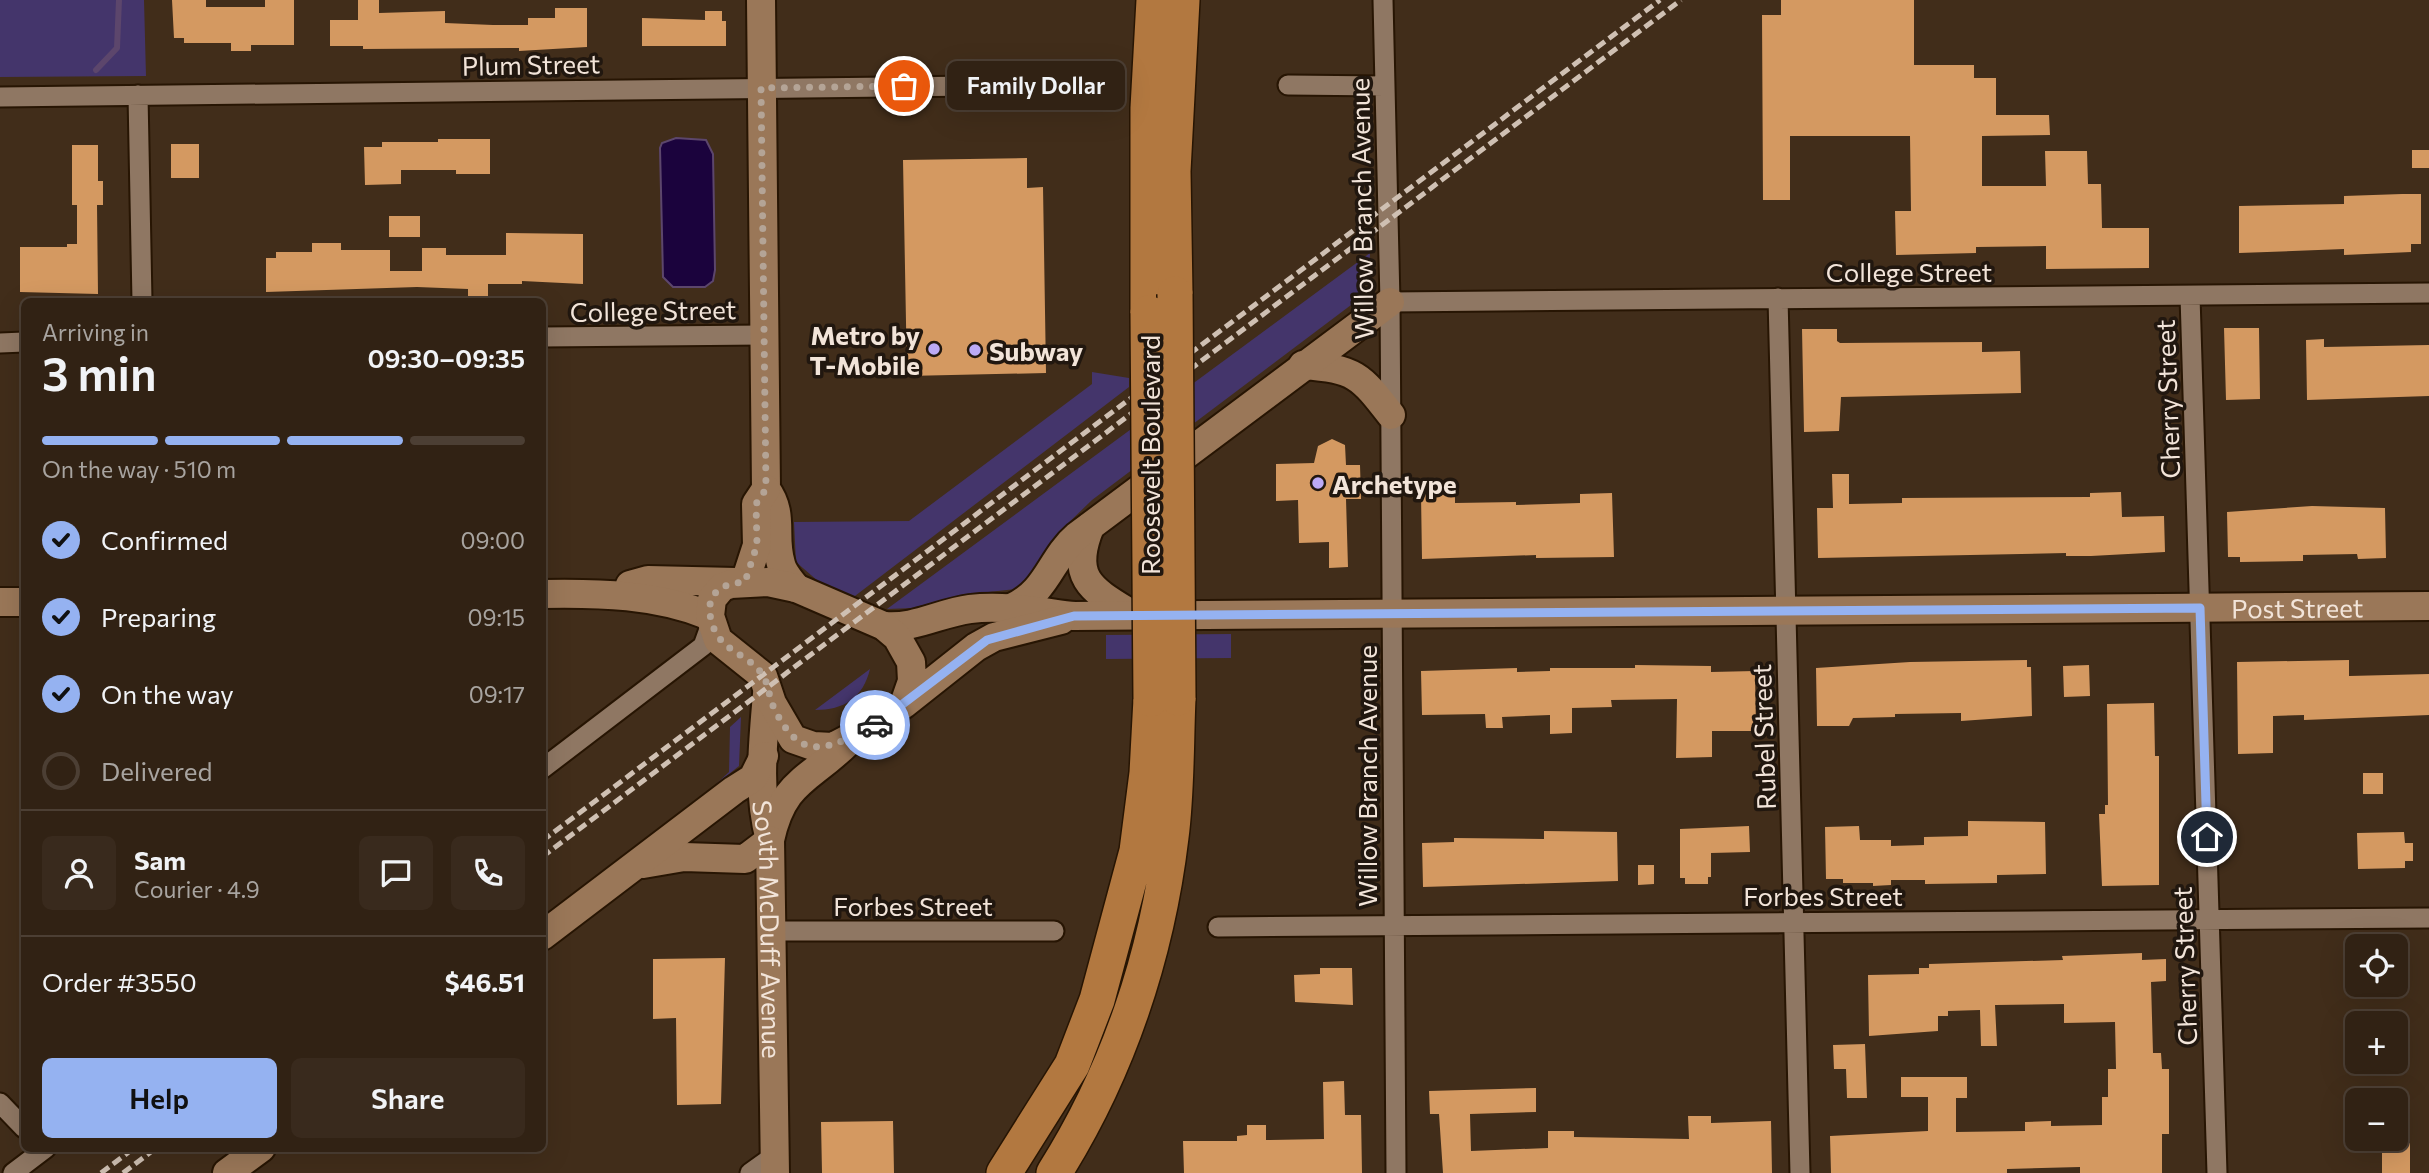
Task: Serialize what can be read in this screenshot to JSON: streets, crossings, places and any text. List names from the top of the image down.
{
  "streets": {
    "highway": ["Roosevelt Boulevard"],
    "main road": ["Post Street", "South McDuff Avenue"],
    "street": [
      "Plum Street",
      "Willow Branch Avenue",
      "College Street",
      "Cherry Street",
      "Rubel Street",
      "Forbes Street"
    ]
  },
  "crossings": [
    ["Willow Branch Avenue", "College Street"],
    ["Willow Branch Avenue", "Post Street"],
    ["Willow Branch Avenue", "Forbes Street"],
    ["College Street", "Cherry Street"],
    ["College Street", "Rubel Street"],
    ["Cherry Street", "Post Street"],
    ["Cherry Street", "Forbes Street"],
    ["Post Street", "Rubel Street"],
    ["Rubel Street", "Forbes Street"],
    ["Forbes Street", "South McDuff Avenue"]
  ],
  "places": [
    "Family Dollar",
    "Metro by T-Mobile",
    "Subway",
    "Archetype"
  ],
  "page": {
    "bubble": "Family Dollar",
    "heading": ["3 min", "Arriving in", "09:30–09:35"],
    "panel": [
      "Sam",
      "Courier · 4.9",
      "Order #3550",
      "$46.51"
    ],
    "bar": "On the way · 510 m",
    "list": [
      ["Confirmed", "09:00"],
      ["Preparing", "09:15"],
      ["On the way", "09:17"],
      "Delivered"
    ],
    "map_buttons": ["+", "−"],
    "buttons": ["Help", "Share"]
  }
}
